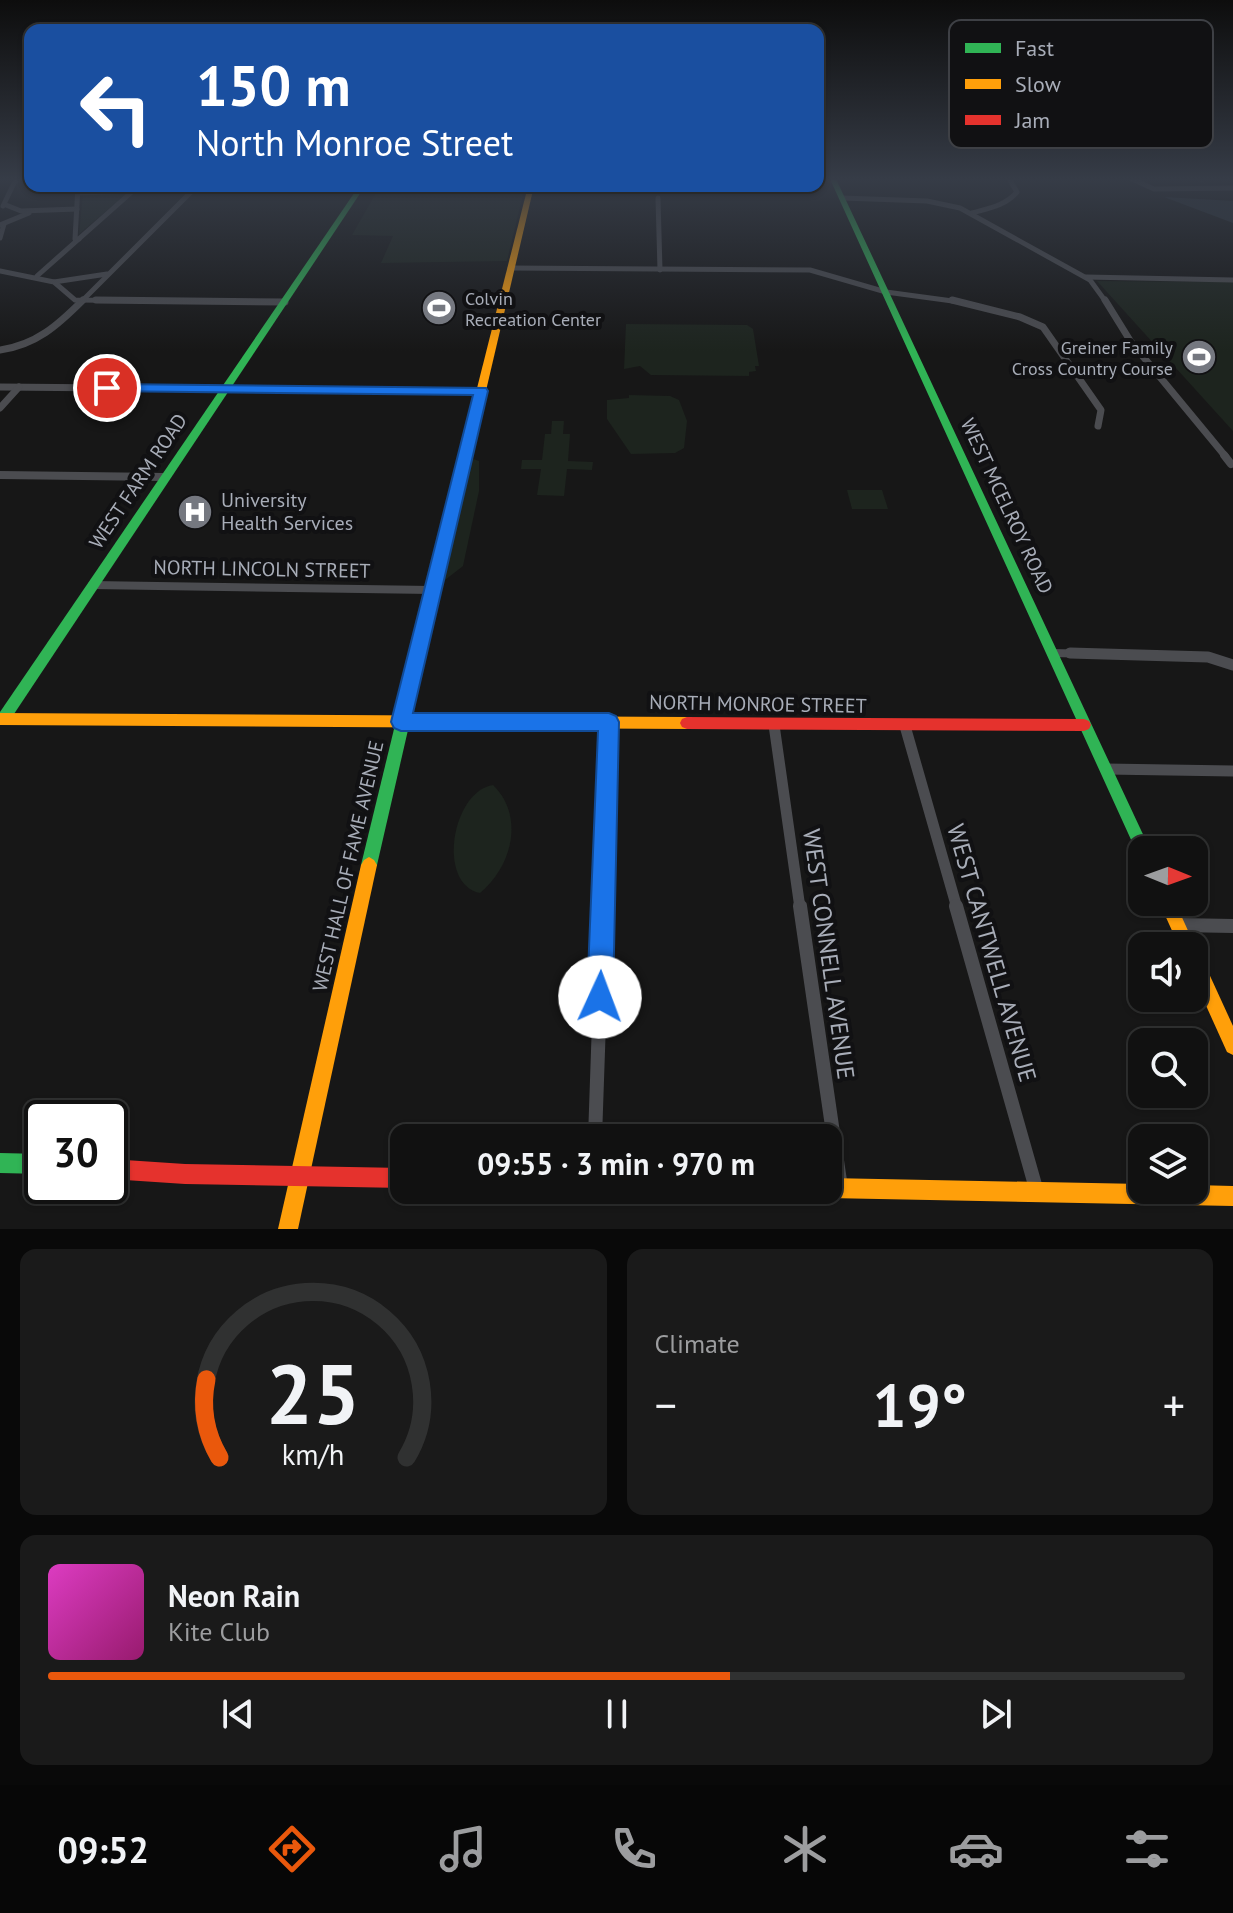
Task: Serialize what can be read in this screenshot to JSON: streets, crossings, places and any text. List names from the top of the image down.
{
  "streets": {
    "street": [
      "WEST FARM ROAD",
      "WEST MCELROY ROAD",
      "NORTH LINCOLN STREET",
      "NORTH MONROE STREET",
      "WEST HALL OF FAME AVENUE",
      "WEST CANTWELL AVENUE",
      "WEST CONNELL AVENUE"
    ]
  },
  "crossings": [
    ["WEST FARM ROAD", "NORTH LINCOLN STREET"],
    ["WEST FARM ROAD", "NORTH MONROE STREET"],
    ["WEST MCELROY ROAD", "NORTH MONROE STREET"],
    ["NORTH LINCOLN STREET", "WEST HALL OF FAME AVENUE"],
    ["NORTH MONROE STREET", "WEST HALL OF FAME AVENUE"],
    ["NORTH MONROE STREET", "WEST CANTWELL AVENUE"],
    ["NORTH MONROE STREET", "WEST CONNELL AVENUE"]
  ],
  "places": {
    "sports": ["Colvin Recreation Center", "Greiner Family Cross Country Course"],
    "hospital": ["University Health Services"]
  },
  "legend": ["Fast", "Slow", "Jam"],
  "north": "right",
  "page": {
    "turn": ["150 m", "North Monroe Street"],
    "limit": "30",
    "trip": "09:55 · 3 min · 970 m",
    "tile": "Climate",
    "heat": ["−", "19°", "+"],
    "song": ["Neon Rain", "Kite Club"],
    "tabs": "09:52",
    "gauge": ["25", "km/h"]
  }
}
